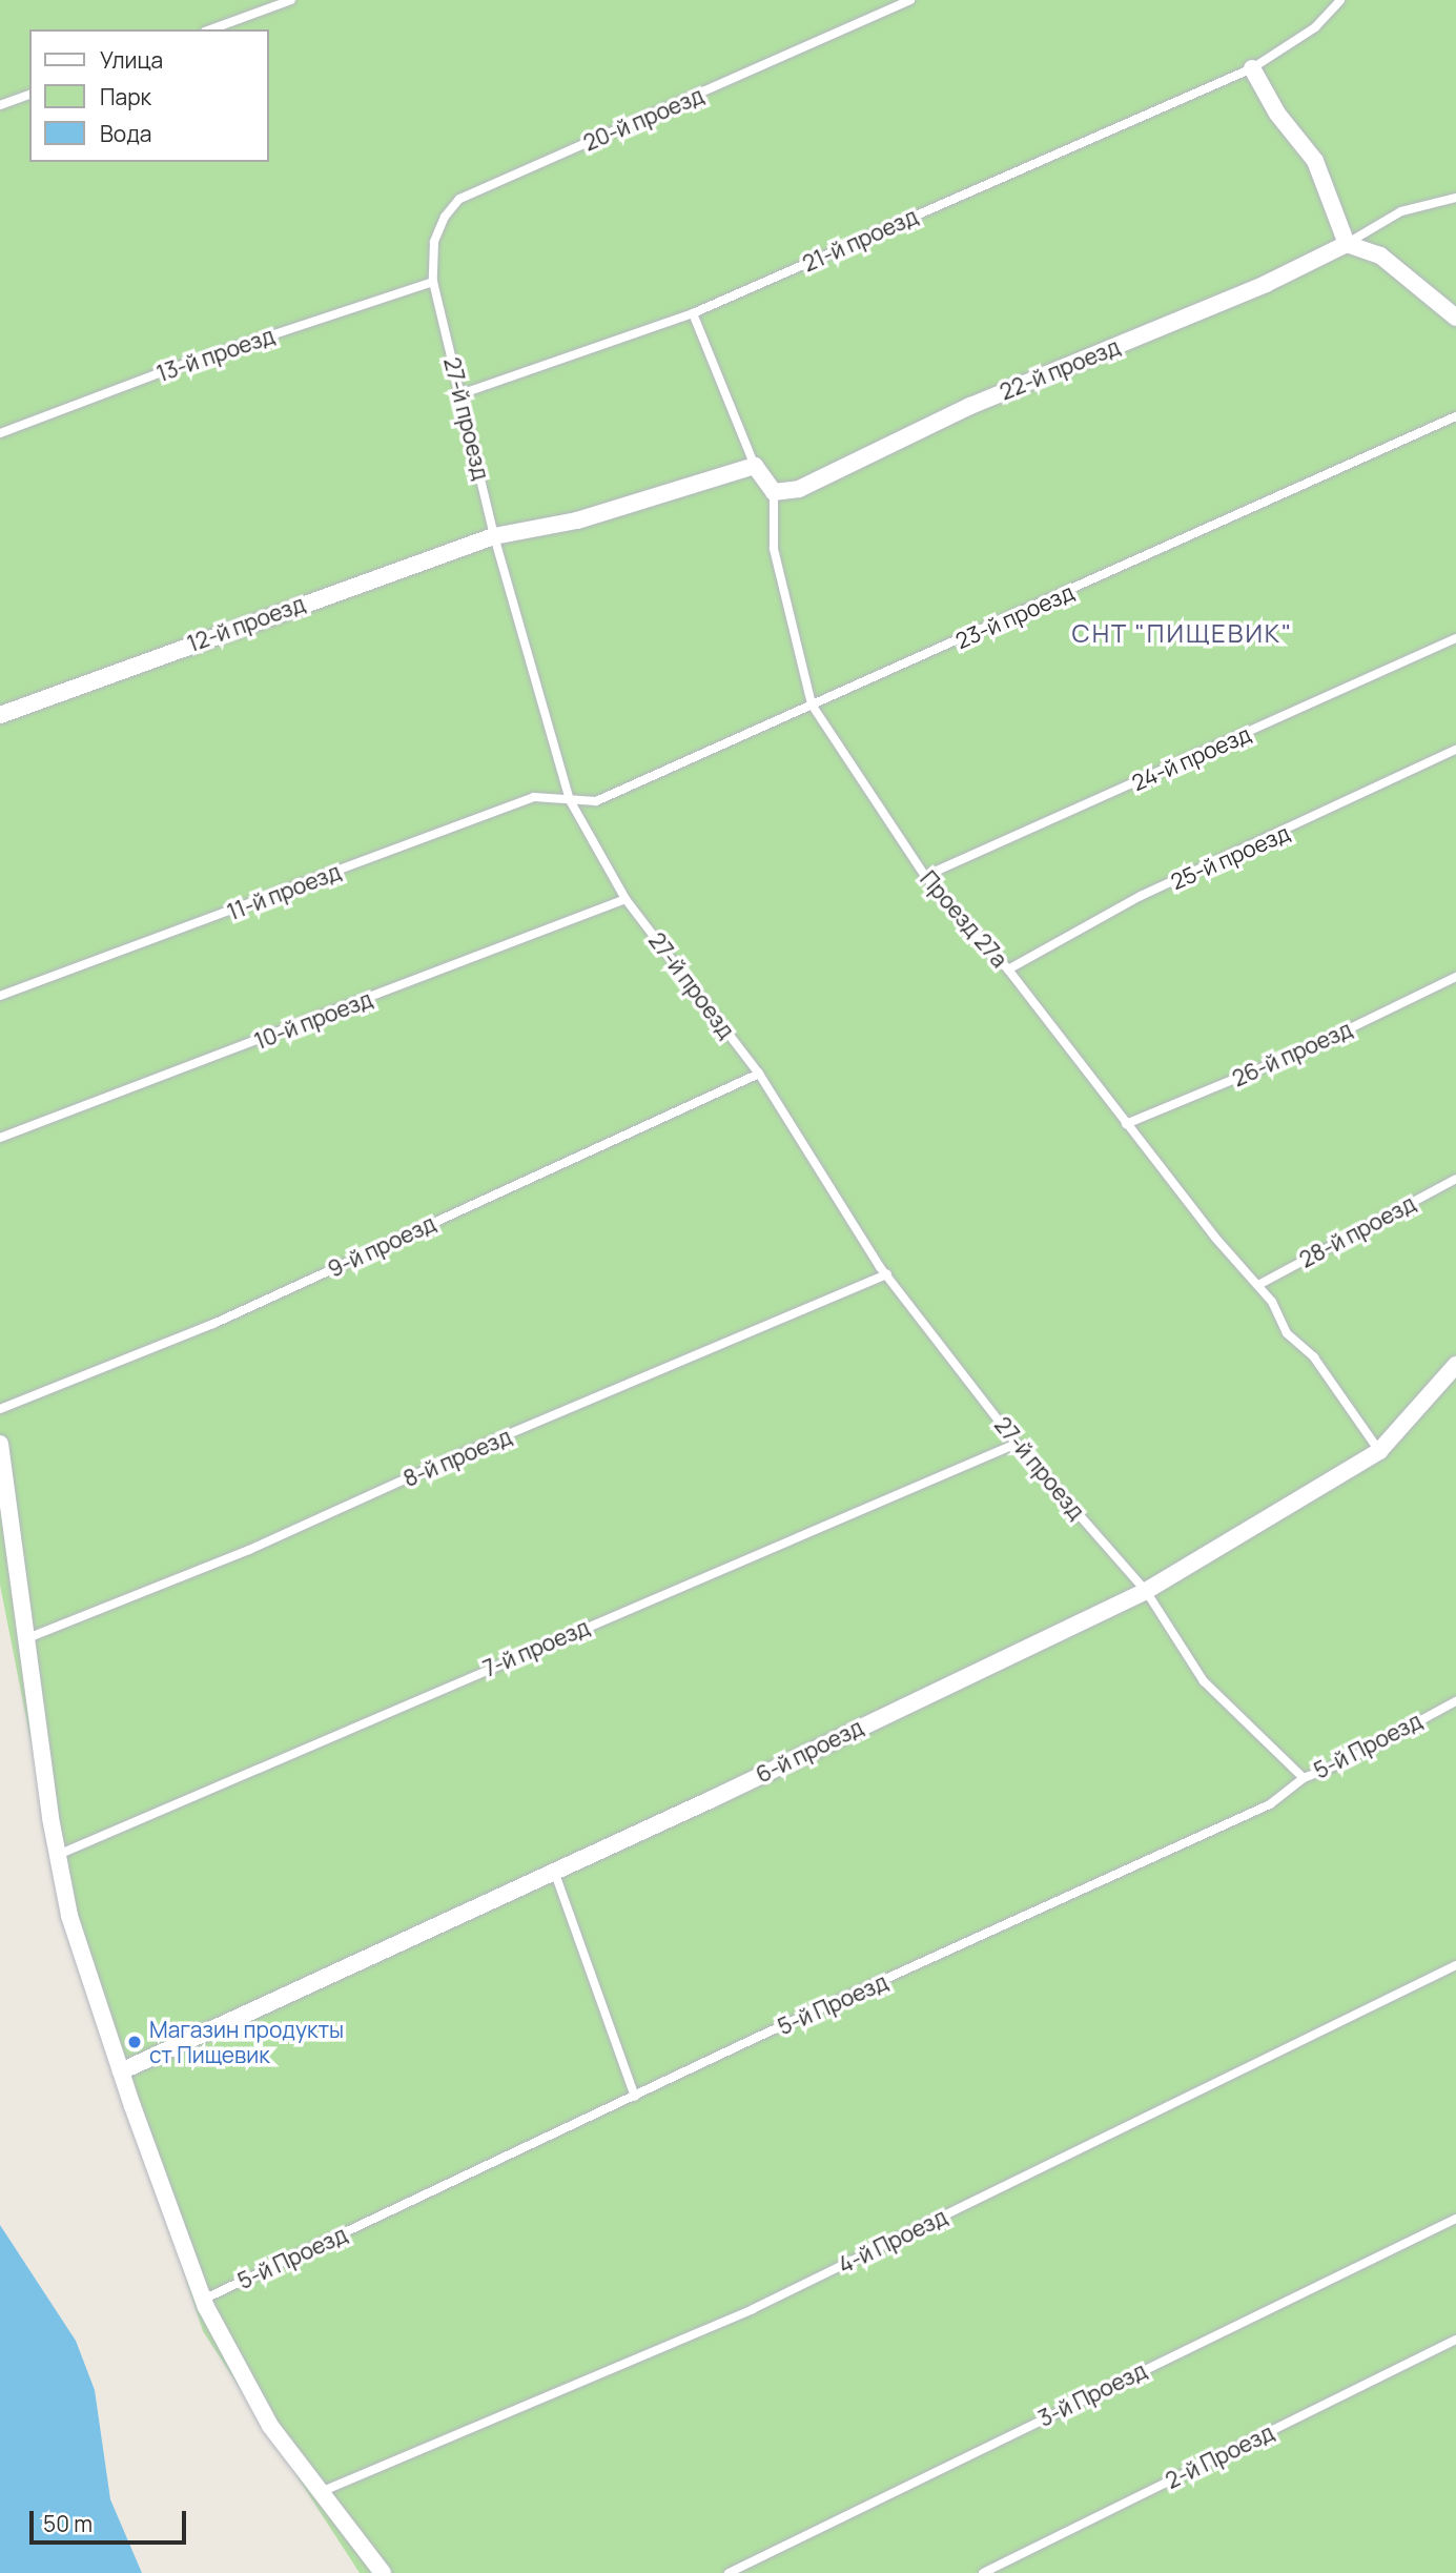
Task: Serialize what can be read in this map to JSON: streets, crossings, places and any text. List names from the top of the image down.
{
  "streets": {
    "street": ["22-й проезд", "12-й проезд", "6-й проезд"],
    "lane": [
      "20-й проезд",
      "21-й проезд",
      "13-й проезд",
      "27-й проезд",
      "23-й проезд",
      "24-й проезд",
      "25-й проезд",
      "11-й проезд",
      "Проезд 27а",
      "10-й проезд",
      "26-й проезд",
      "28-й проезд",
      "9-й проезд",
      "8-й проезд",
      "7-й проезд",
      "5-й Проезд",
      "4-й Проезд",
      "3-й Проезд",
      "2-й Проезд"
    ]
  },
  "crossings": [
    ["20-й проезд", "13-й проезд"],
    ["20-й проезд", "27-й проезд"],
    ["21-й проезд", "27-й проезд"],
    ["13-й проезд", "27-й проезд"],
    ["22-й проезд", "Проезд 27а"],
    ["27-й проезд", "23-й проезд"],
    ["27-й проезд", "12-й проезд"],
    ["27-й проезд", "11-й проезд"],
    ["27-й проезд", "10-й проезд"],
    ["27-й проезд", "9-й проезд"],
    ["27-й проезд", "8-й проезд"],
    ["27-й проезд", "7-й проезд"],
    ["27-й проезд", "5-й Проезд"],
    ["27-й проезд", "6-й проезд"],
    ["23-й проезд", "11-й проезд"],
    ["23-й проезд", "Проезд 27а"],
    ["24-й проезд", "Проезд 27а"],
    ["25-й проезд", "Проезд 27а"],
    ["Проезд 27а", "26-й проезд"],
    ["Проезд 27а", "28-й проезд"],
    ["Проезд 27а", "6-й проезд"]
  ],
  "districts": ["СНТ \"ПИЩЕВИК\""],
  "places": ["Магазин продукты ст Пищевик"],
  "legend": ["Улица", "Парк", "Вода"],
  "scale_bar": "50 m"
}
